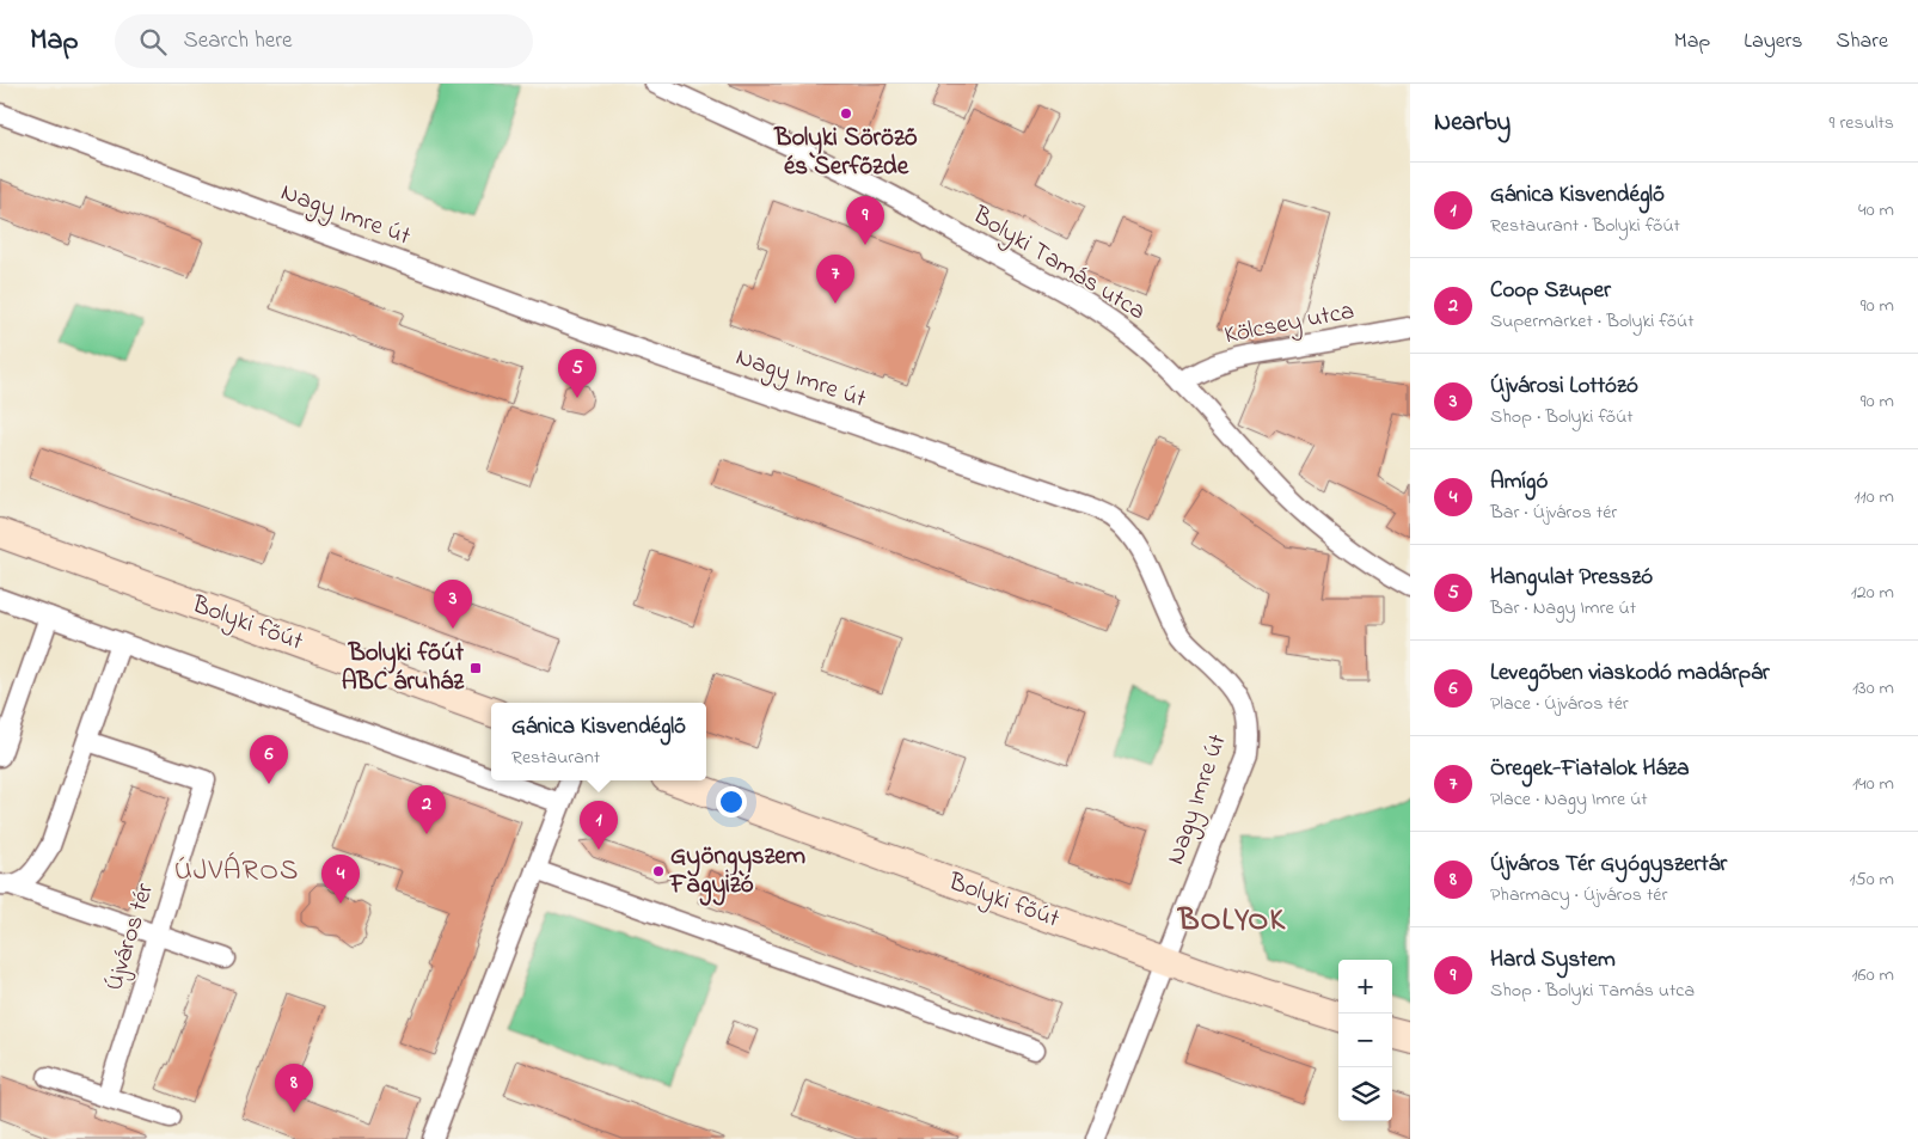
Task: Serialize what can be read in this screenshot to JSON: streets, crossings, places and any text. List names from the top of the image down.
{
  "streets": {
    "main road": ["Bolyki főút"],
    "street": [
      "Nagy Imre út",
      "Bolyki Tamás utca",
      "Kölcsey utca",
      "Újváros tér"
    ]
  },
  "crossings": [
    ["Nagy Imre út", "Bolyki főút"],
    ["Bolyki Tamás utca", "Kölcsey utca"]
  ],
  "districts": ["ÚJVÁROS", "BOLYOK"],
  "places": {
    "other": ["Bolyki Söröző és Serfőzde", "Gyöngyszem Fagyizó"],
    "transit": ["Bolyki főút ABC áruház"]
  },
  "page": {
    "header": "Map",
    "search": "Search here",
    "nav": ["Map", "Layers", "Share"],
    "heading": ["Nearby", "9 results"],
    "list": [
      {
        "mark": "1",
        "name": "Gánica Kisvendéglő",
        "note": "Restaurant · Bolyki főút",
        "value": "40 m"
      },
      {
        "mark": "2",
        "name": "Coop Szuper",
        "note": "Supermarket · Bolyki főút",
        "value": "90 m"
      },
      {
        "mark": "3",
        "name": "Újvárosi Lottózó",
        "note": "Shop · Bolyki főút",
        "value": "90 m"
      },
      {
        "mark": "4",
        "name": "Amígó",
        "note": "Bar · Újváros tér",
        "value": "110 m"
      },
      {
        "mark": "5",
        "name": "Hangulat Presszó",
        "note": "Bar · Nagy Imre út",
        "value": "120 m"
      },
      {
        "mark": "6",
        "name": "Levegőben viaskodó madárpár",
        "note": "Place · Újváros tér",
        "value": "130 m"
      },
      {
        "mark": "7",
        "name": "Öregek-Fiatalok Háza",
        "note": "Place · Nagy Imre út",
        "value": "140 m"
      },
      {
        "mark": "8",
        "name": "Újváros Tér Gyógyszertár",
        "note": "Pharmacy · Újváros tér",
        "value": "150 m"
      },
      {
        "mark": "9",
        "name": "Hard System",
        "note": "Shop · Bolyki Tamás utca",
        "value": "160 m"
      }
    ],
    "pins": [
      "9",
      "7",
      "5",
      "3",
      "6",
      "2",
      "1",
      "4",
      "8"
    ],
    "popup": ["Gánica Kisvendéglő", "Restaurant"],
    "map_buttons": ["+", "−"]
  }
}
